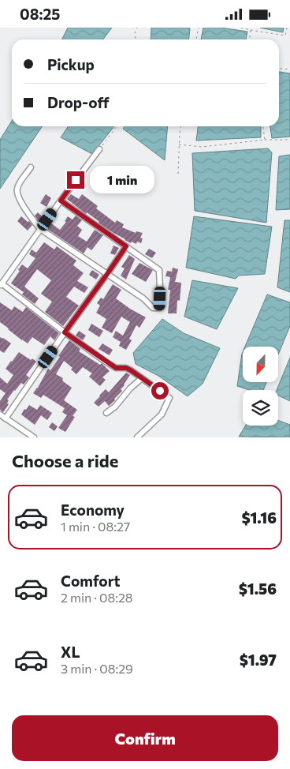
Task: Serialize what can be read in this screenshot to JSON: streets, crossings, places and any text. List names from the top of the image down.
{
  "north": "bottom",
  "page": {
    "status": "08:25",
    "banner": ["Pickup", "Drop-off"],
    "bubble": "1 min",
    "heading": "Choose a ride",
    "list": [
      {
        "name": "Economy",
        "note": "1 min · 08:27",
        "value": "$1.16"
      },
      {
        "name": "Comfort",
        "note": "2 min · 08:28",
        "value": "$1.56"
      },
      {
        "name": "XL",
        "note": "3 min · 08:29",
        "value": "$1.97"
      }
    ],
    "buttons": "Confirm"
  }
}
